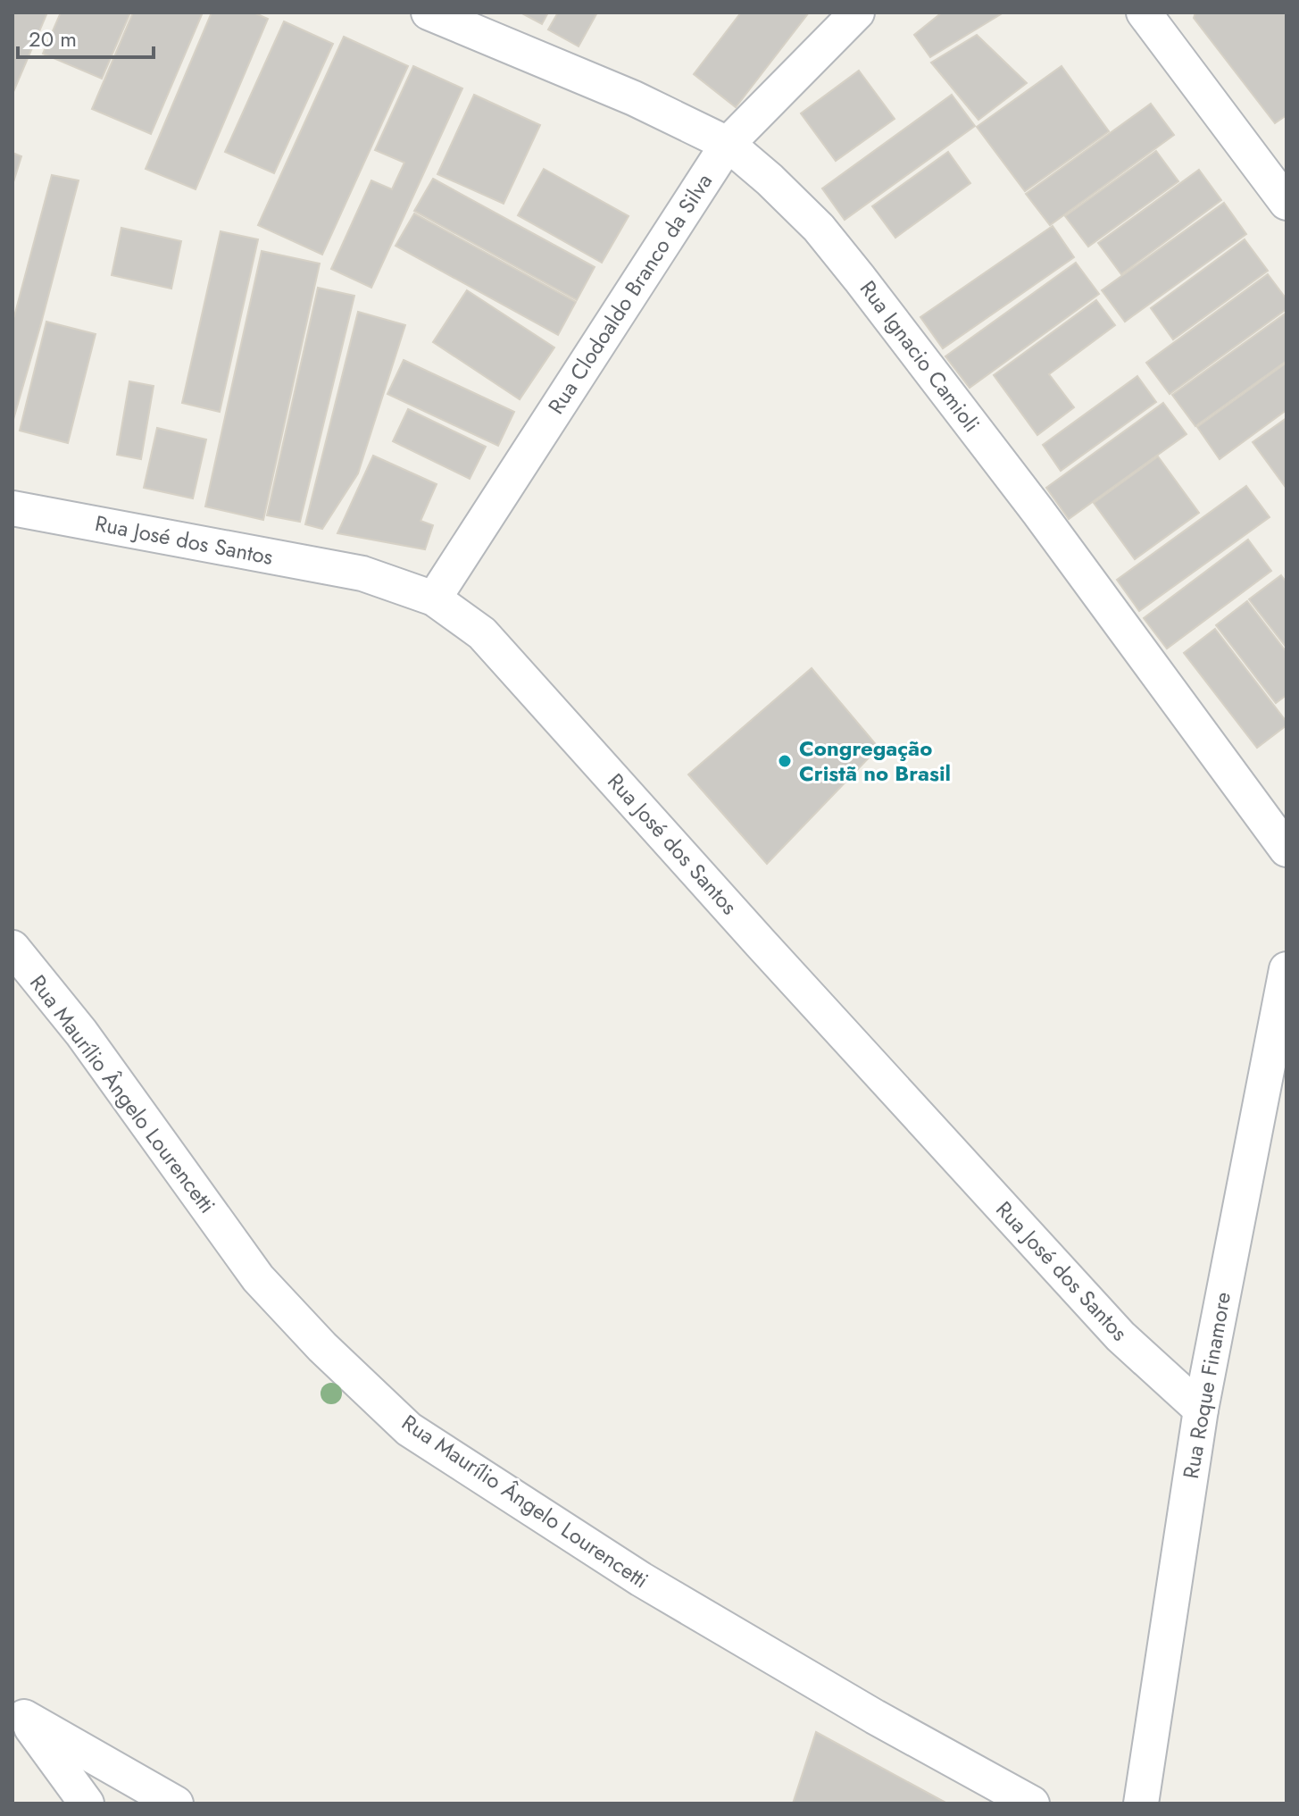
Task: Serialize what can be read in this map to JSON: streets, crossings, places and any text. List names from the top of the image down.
{
  "streets": {
    "street": [
      "Rua Clodoaldo Branco da Silva",
      "Rua Ignacio Camioli",
      "Rua José dos Santos",
      "Rua Maurílio Ângelo Lourencetti",
      "Rua Roque Finamore"
    ]
  },
  "crossings": [
    ["Rua Clodoaldo Branco da Silva", "Rua Ignacio Camioli"],
    ["Rua Clodoaldo Branco da Silva", "Rua José dos Santos"],
    ["Rua José dos Santos", "Rua Roque Finamore"]
  ],
  "places": ["Congregação Cristã no Brasil"],
  "scale_bar": "20 m"
}
